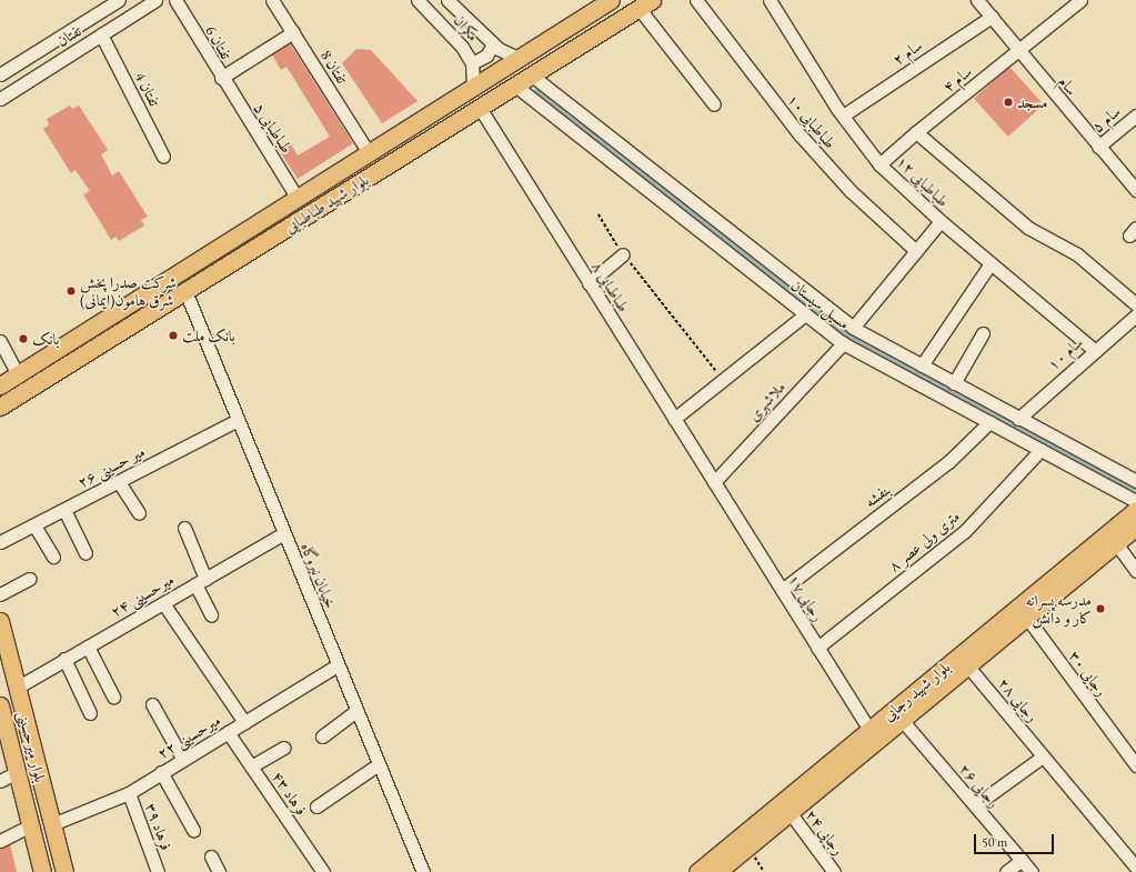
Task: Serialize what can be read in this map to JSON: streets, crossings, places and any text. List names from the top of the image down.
{
  "streets": {
    "main road": ["بلوار شهید طباطبایی", "بلوار شهید رجایی", "بلوار میرحسینی"],
    "street": [
      "مکران",
      "تفتان",
      "تفتان 6",
      "سام ۲",
      "تفتان 8",
      "سام ۴",
      "سام",
      "تفتان 4",
      "سام ۵",
      "طباطبایی ۱۰",
      "طباطبایی ۵",
      "طباطبایی ۱۲",
      "طباطبایی ۸",
      "مسیل سیستان",
      "سام ۱۰",
      "ملاشهری",
      "میر حسینی ۲۶",
      "بنفشه",
      "۸ متری ولی عصر",
      "خیابان نیروگاه",
      "میرحسینی ۲۴",
      "رجایی ۱۷",
      "رجایی ۳۰",
      "رجایی ۲۸",
      "میرحسینی ۲۲",
      "رجایی ۲۶",
      "فرهاد ۴۳",
      "فرهاد ۳۹",
      "رجایی ۲۴"
    ]
  },
  "crossings": [
    ["مکران", "بلوار شهید طباطبایی"],
    ["تفتان", "تفتان 4"],
    ["تفتان 6", "طباطبایی ۵"],
    ["سام ۲", "سام"],
    ["سام ۲", "طباطبایی ۱۲"],
    ["تفتان 8", "بلوار شهید طباطبایی"],
    ["سام ۴", "سام"],
    ["سام ۴", "طباطبایی ۱۲"],
    ["سام", "سام ۵"],
    ["طباطبایی ۵", "بلوار شهید طباطبایی"],
    ["طباطبایی ۱۲", "سام ۱۰"],
    ["بلوار شهید طباطبایی", "طباطبایی ۸"],
    ["بلوار شهید طباطبایی", "مسیل سیستان"],
    ["بلوار شهید طباطبایی", "خیابان نیروگاه"],
    ["طباطبایی ۸", "ملاشهری"],
    ["طباطبایی ۸", "رجایی ۱۷"],
    ["مسیل سیستان", "سام ۱۰"],
    ["مسیل سیستان", "ملاشهری"],
    ["مسیل سیستان", "بنفشه"],
    ["مسیل سیستان", "۸ متری ولی عصر"],
    ["ملاشهری", "رجایی ۱۷"],
    ["میر حسینی ۲۶", "خیابان نیروگاه"],
    ["بنفشه", "رجایی ۱۷"],
    ["۸ متری ولی عصر", "رجایی ۱۷"],
    ["خیابان نیروگاه", "میرحسینی ۲۴"],
    ["خیابان نیروگاه", "میرحسینی ۲۲"],
    ["میرحسینی ۲۴", "بلوار میرحسینی"],
    ["رجایی ۱۷", "بلوار شهید رجایی"],
    ["رجایی ۳۰", "بلوار شهید رجایی"],
    ["بلوار شهید رجایی", "رجایی ۲۸"],
    ["بلوار شهید رجایی", "رجایی ۲۶"],
    ["بلوار شهید رجایی", "رجایی ۲۴"],
    ["میرحسینی ۲۲", "بلوار میرحسینی"],
    ["میرحسینی ۲۲", "فرهاد ۴۳"],
    ["میرحسینی ۲۲", "فرهاد ۳۹"]
  ],
  "places": [
    "مسجد",
    "شرکت صدرا پخش شرق هامون(ایمانی)",
    "بانک ملت",
    "بانک",
    "مدرسه پسرانه کار و دانش"
  ],
  "scale_bar": "50 m"
}
